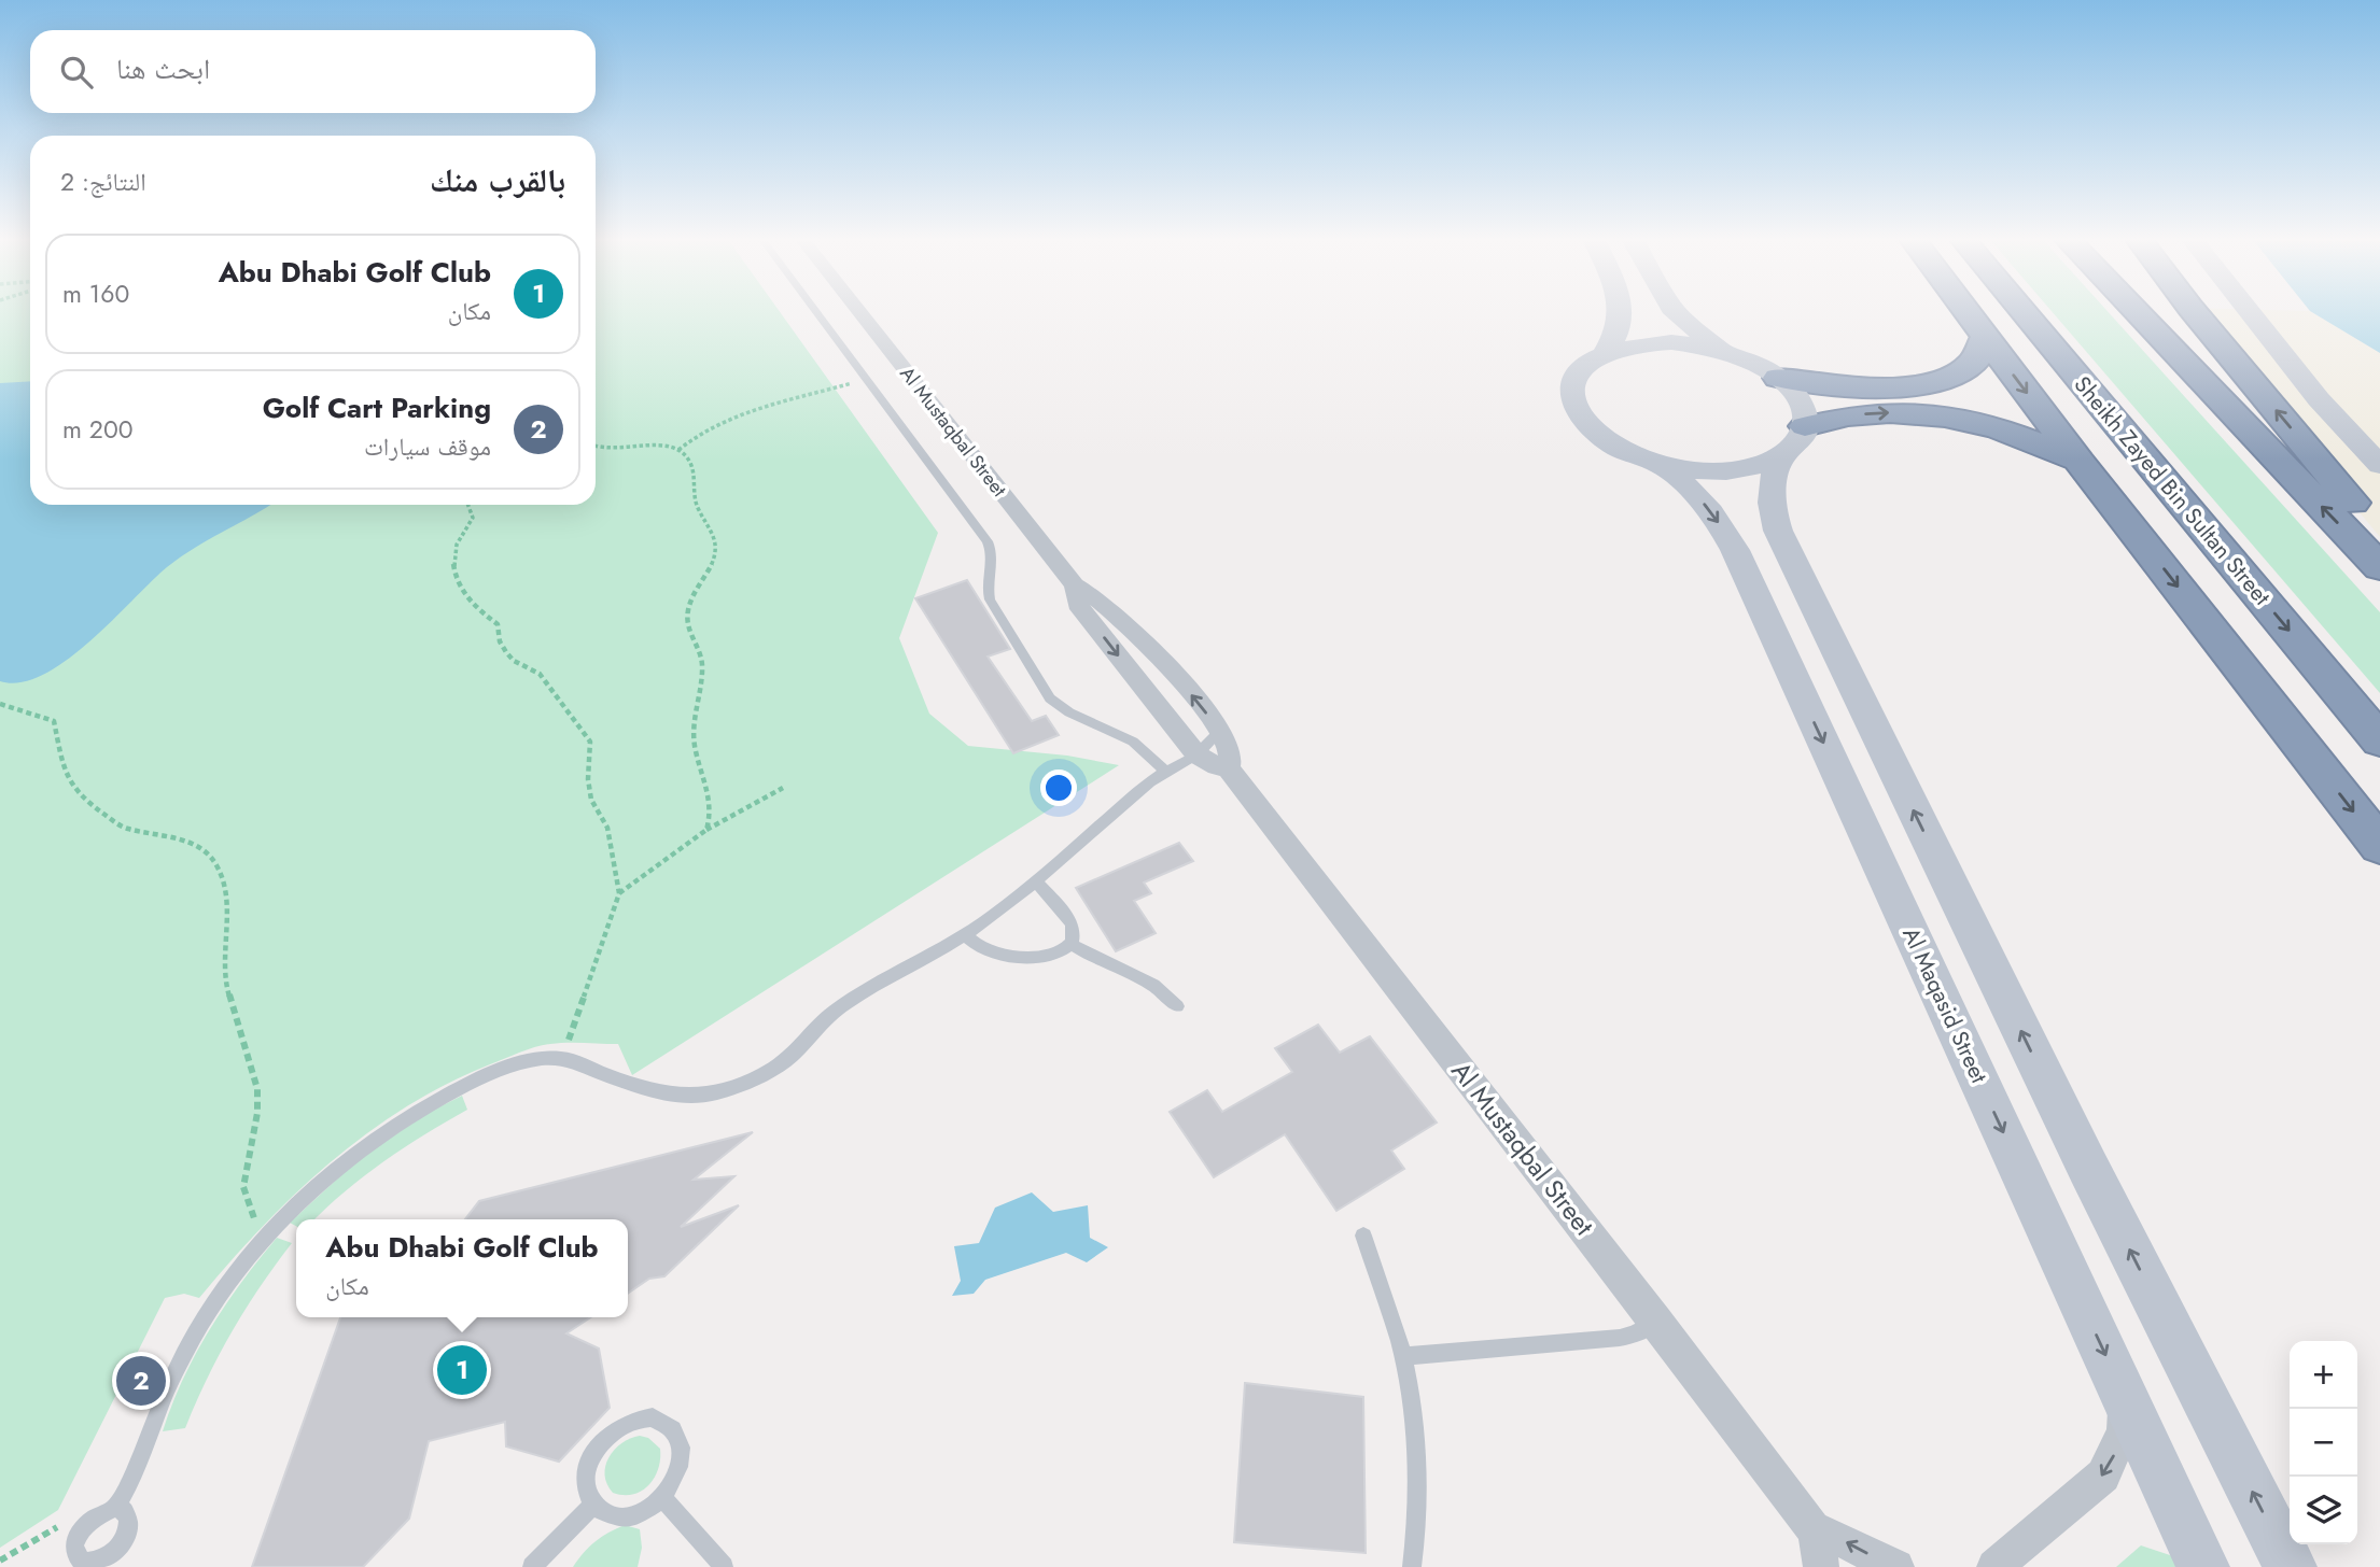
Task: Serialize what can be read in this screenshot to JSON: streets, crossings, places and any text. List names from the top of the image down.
{
  "streets": {
    "highway": ["Sheikh Zayed Bin Sultan Street"],
    "street": ["Al Mustaqbal Street", "Al Maqasid Street"]
  },
  "page": {
    "search": "ابحث هنا",
    "heading": ["بالقرب منك", "النتائج: 2"],
    "list": [
      {
        "mark": "1",
        "name": "Abu Dhabi Golf Club",
        "note": "مكان",
        "value": "160 m"
      },
      {
        "mark": "2",
        "name": "Golf Cart Parking",
        "note": "موقف سيارات",
        "value": "200 m"
      }
    ],
    "popup": ["Abu Dhabi Golf Club", "مكان"],
    "map_buttons": ["+", "−"],
    "pins": ["1", "2"]
  }
}
